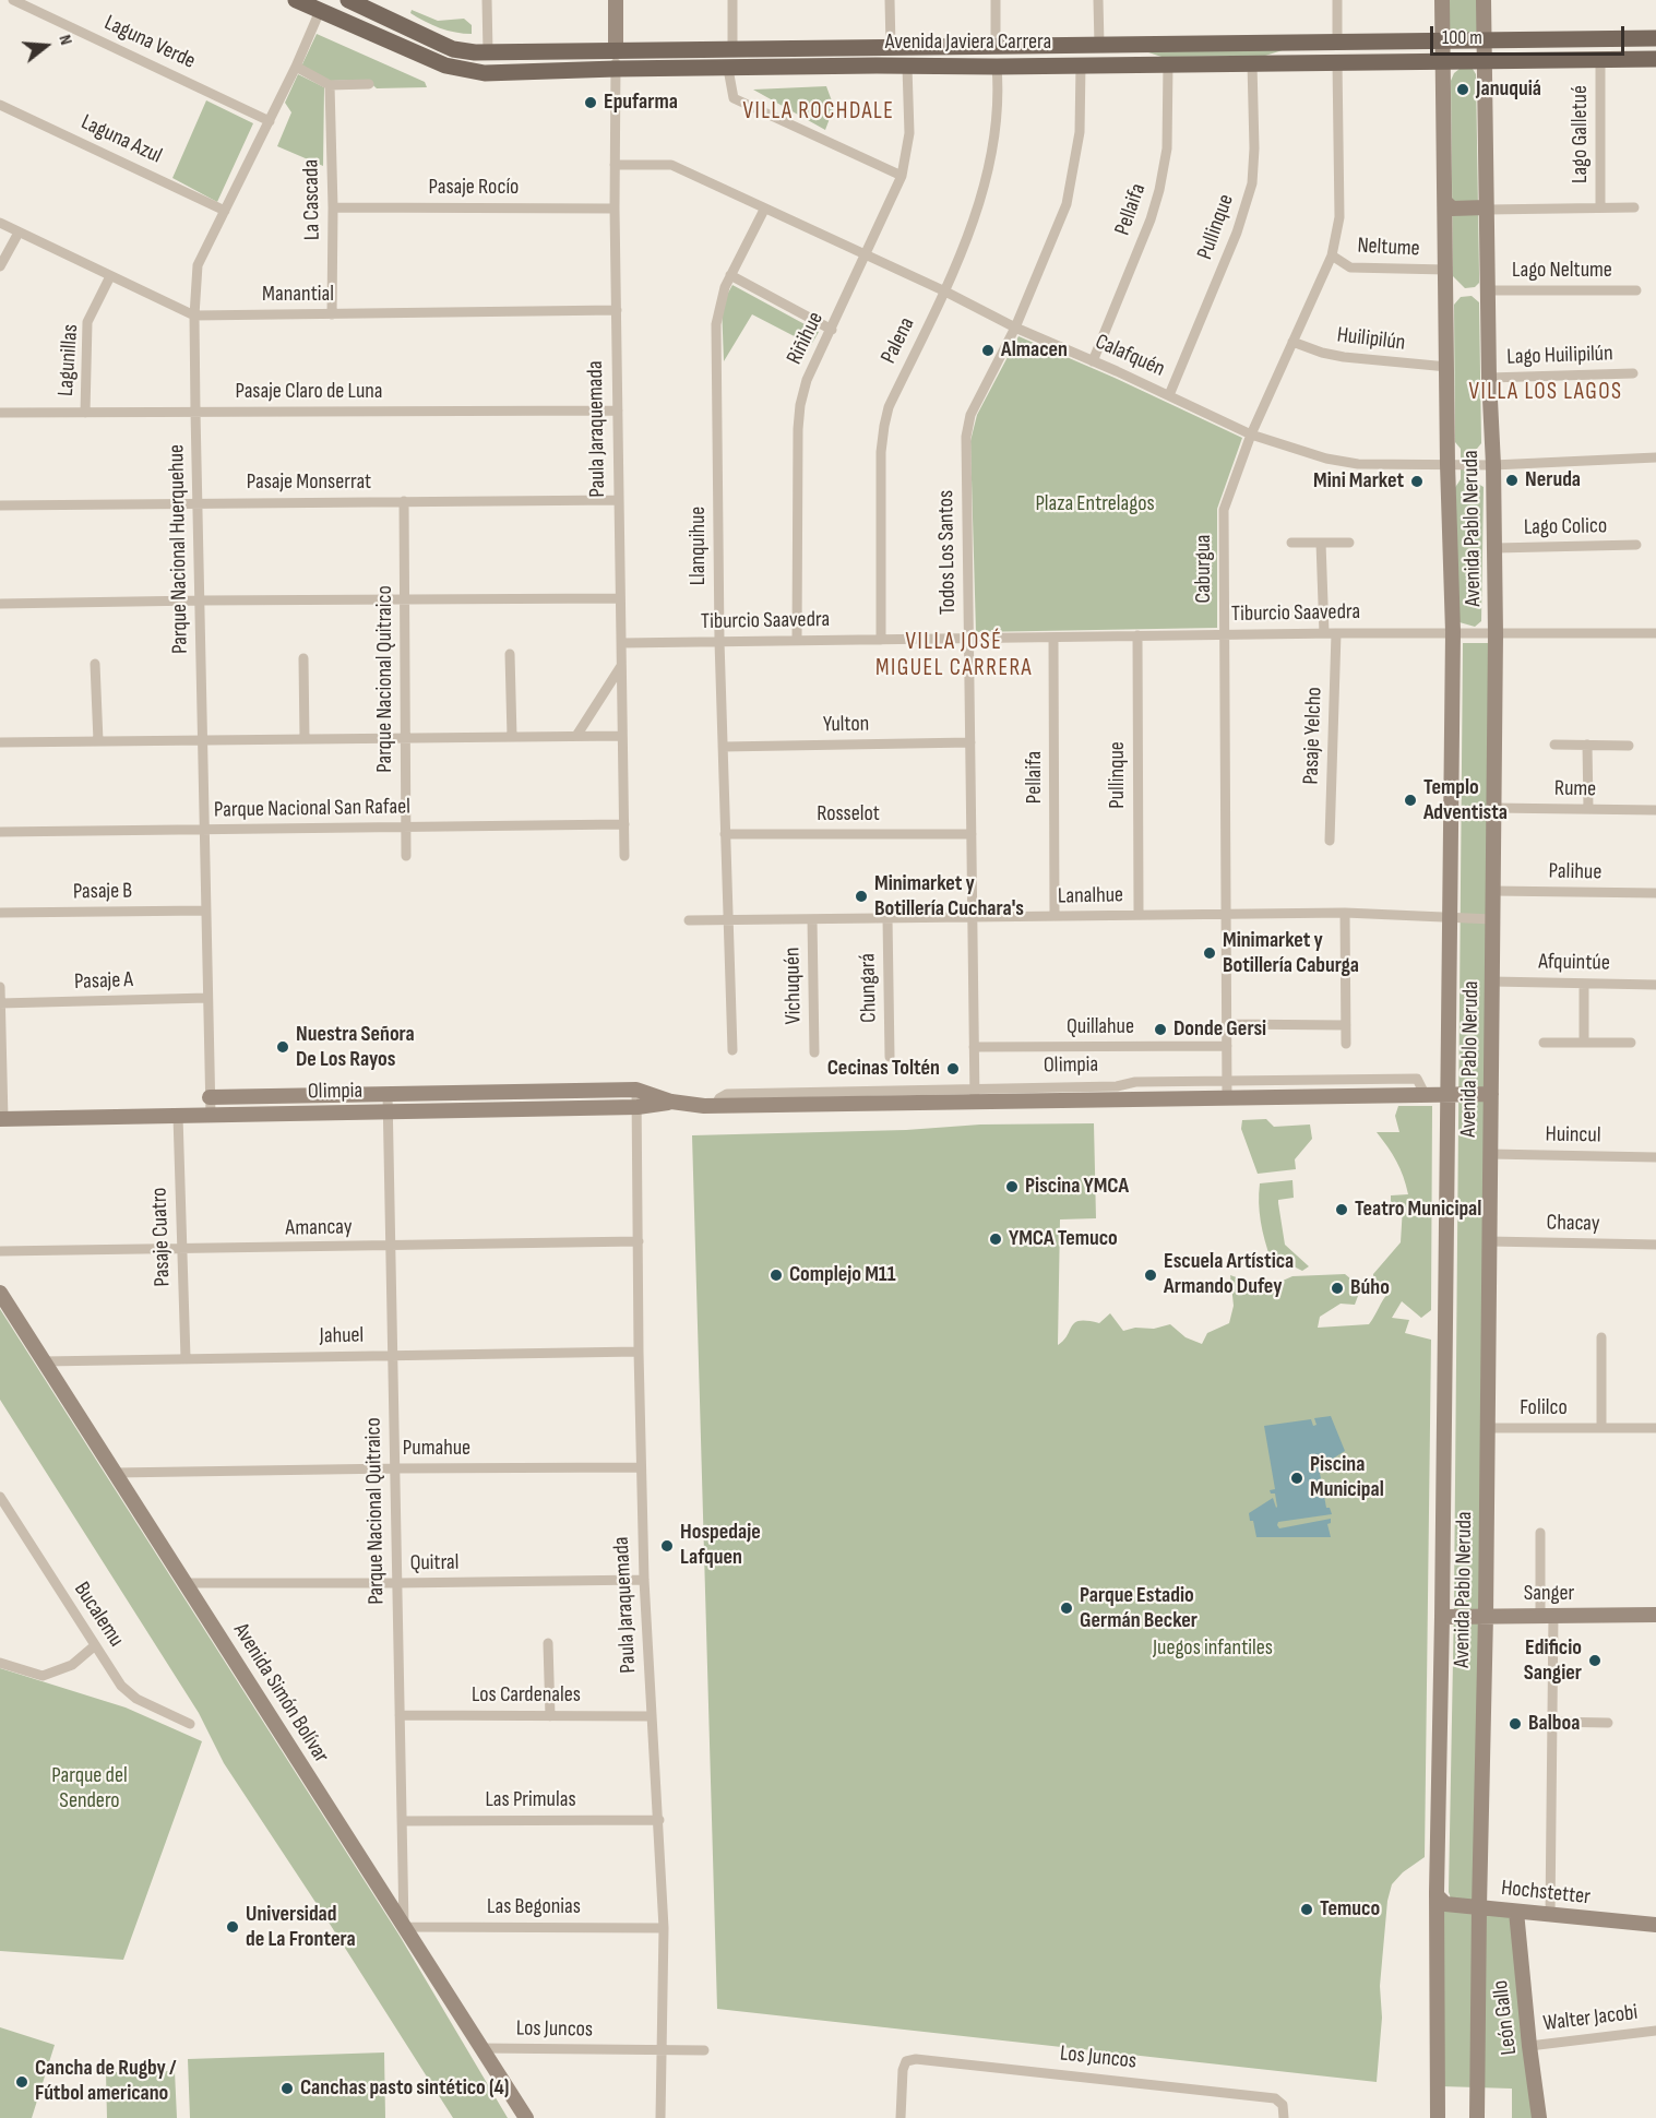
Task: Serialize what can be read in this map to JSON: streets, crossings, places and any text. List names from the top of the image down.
{
  "streets": {
    "main road": [
      "Avenida Javiera Carrera",
      "Paula Jaraquemada",
      "Avenida Pablo Neruda",
      "Olimpia",
      "Sanger",
      "Avenida Simón Bolívar",
      "Hochstetter",
      "León Gallo"
    ],
    "street": [
      "Laguna Verde",
      "Lago Galletué",
      "Laguna Azul",
      "Pasaje Rocío",
      "La Cascada",
      "Pellaifa",
      "Pullinque",
      "Neltume",
      "Lago Neltume",
      "Manantial",
      "Riñihue",
      "Huilipilún",
      "Palena",
      "Calafquén",
      "Lago Huilipilún",
      "Lagunillas",
      "Pasaje Claro de Luna",
      "Pasaje Monserrat",
      "Lago Colico",
      "Llanquihue",
      "Parque Nacional Huerquehue",
      "Todos Los Santos",
      "Caburgua",
      "Tiburcio Saavedra",
      "Parque Nacional Quitraico",
      "Yulton",
      "Pasaje Yelcho",
      "Rume",
      "Parque Nacional San Rafael",
      "Rosselot",
      "Palihue",
      "Pasaje B",
      "Lanalhue",
      "Afquintúe",
      "Pasaje A",
      "Vichuquén",
      "Chungará",
      "Quillahue",
      "Huincul",
      "Chacay",
      "Amancay",
      "Pasaje Cuatro",
      "Jahuel",
      "Folilco",
      "Pumahue",
      "Quitral",
      "Bucalemu",
      "Los Cardenales",
      "Las Primulas",
      "Las Begonias",
      "Walter Jacobi",
      "Los Juncos"
    ]
  },
  "crossings": [
    ["Laguna Verde", "Parque Nacional Huerquehue"],
    ["Avenida Javiera Carrera", "Lago Galletué"],
    ["Avenida Javiera Carrera", "Pellaifa"],
    ["Avenida Javiera Carrera", "Pullinque"],
    ["Avenida Javiera Carrera", "Riñihue"],
    ["Avenida Javiera Carrera", "Palena"],
    ["Avenida Javiera Carrera", "Paula Jaraquemada"],
    ["Avenida Javiera Carrera", "Avenida Pablo Neruda"],
    ["Avenida Javiera Carrera", "Parque Nacional Huerquehue"],
    ["Avenida Javiera Carrera", "Todos Los Santos"],
    ["Avenida Javiera Carrera", "Caburgua"],
    ["Laguna Azul", "Parque Nacional Huerquehue"],
    ["Pasaje Rocío", "La Cascada"],
    ["Pasaje Rocío", "Paula Jaraquemada"],
    ["La Cascada", "Manantial"],
    ["Pellaifa", "Calafquén"],
    ["Pellaifa", "Tiburcio Saavedra"],
    ["Pellaifa", "Lanalhue"],
    ["Pullinque", "Calafquén"],
    ["Pullinque", "Tiburcio Saavedra"],
    ["Pullinque", "Lanalhue"],
    ["Neltume", "Avenida Pablo Neruda"],
    ["Neltume", "Caburgua"],
    ["Lago Neltume", "Avenida Pablo Neruda"],
    ["Manantial", "Lagunillas"],
    ["Manantial", "Paula Jaraquemada"],
    ["Manantial", "Parque Nacional Huerquehue"],
    ["Riñihue", "Calafquén"],
    ["Riñihue", "Tiburcio Saavedra"],
    ["Huilipilún", "Avenida Pablo Neruda"],
    ["Huilipilún", "Caburgua"],
    ["Palena", "Calafquén"],
    ["Palena", "Tiburcio Saavedra"],
    ["Calafquén", "Paula Jaraquemada"],
    ["Calafquén", "Avenida Pablo Neruda"],
    ["Calafquén", "Llanquihue"],
    ["Calafquén", "Todos Los Santos"],
    ["Calafquén", "Caburgua"],
    ["Lago Huilipilún", "Avenida Pablo Neruda"],
    ["Lagunillas", "Pasaje Claro de Luna"],
    ["Pasaje Claro de Luna", "Paula Jaraquemada"],
    ["Pasaje Claro de Luna", "Parque Nacional Huerquehue"],
    ["Paula Jaraquemada", "Pasaje Monserrat"],
    ["Paula Jaraquemada", "Tiburcio Saavedra"],
    ["Paula Jaraquemada", "Parque Nacional San Rafael"],
    ["Paula Jaraquemada", "Olimpia"],
    ["Paula Jaraquemada", "Amancay"],
    ["Paula Jaraquemada", "Jahuel"],
    ["Paula Jaraquemada", "Pumahue"],
    ["Paula Jaraquemada", "Quitral"],
    ["Paula Jaraquemada", "Los Cardenales"],
    ["Paula Jaraquemada", "Las Primulas"],
    ["Paula Jaraquemada", "Las Begonias"],
    ["Paula Jaraquemada", "Los Juncos"],
    ["Pasaje Monserrat", "Parque Nacional Huerquehue"],
    ["Pasaje Monserrat", "Parque Nacional Quitraico"],
    ["Lago Colico", "Avenida Pablo Neruda"],
    ["Avenida Pablo Neruda", "Tiburcio Saavedra"],
    ["Avenida Pablo Neruda", "Rume"],
    ["Avenida Pablo Neruda", "Palihue"],
    ["Avenida Pablo Neruda", "Lanalhue"],
    ["Avenida Pablo Neruda", "Afquintúe"],
    ["Avenida Pablo Neruda", "Olimpia"],
    ["Avenida Pablo Neruda", "Huincul"],
    ["Avenida Pablo Neruda", "Chacay"],
    ["Avenida Pablo Neruda", "Folilco"],
    ["Avenida Pablo Neruda", "Sanger"],
    ["Avenida Pablo Neruda", "Hochstetter"],
    ["Llanquihue", "Tiburcio Saavedra"],
    ["Llanquihue", "Yulton"],
    ["Llanquihue", "Rosselot"],
    ["Llanquihue", "Lanalhue"],
    ["Parque Nacional Huerquehue", "Parque Nacional San Rafael"],
    ["Parque Nacional Huerquehue", "Pasaje B"],
    ["Parque Nacional Huerquehue", "Pasaje A"],
    ["Parque Nacional Huerquehue", "Olimpia"],
    ["Todos Los Santos", "Tiburcio Saavedra"],
    ["Todos Los Santos", "Yulton"],
    ["Todos Los Santos", "Rosselot"],
    ["Todos Los Santos", "Lanalhue"],
    ["Todos Los Santos", "Quillahue"],
    ["Todos Los Santos", "Olimpia"],
    ["Caburgua", "Tiburcio Saavedra"],
    ["Caburgua", "Lanalhue"],
    ["Caburgua", "Quillahue"],
    ["Caburgua", "Olimpia"],
    ["Tiburcio Saavedra", "Pasaje Yelcho"],
    ["Parque Nacional Quitraico", "Parque Nacional San Rafael"],
    ["Parque Nacional Quitraico", "Olimpia"],
    ["Parque Nacional Quitraico", "Amancay"],
    ["Parque Nacional Quitraico", "Jahuel"],
    ["Parque Nacional Quitraico", "Pumahue"],
    ["Parque Nacional Quitraico", "Quitral"],
    ["Parque Nacional Quitraico", "Avenida Simón Bolívar"],
    ["Parque Nacional Quitraico", "Los Cardenales"],
    ["Parque Nacional Quitraico", "Las Primulas"],
    ["Parque Nacional Quitraico", "Las Begonias"],
    ["Lanalhue", "Vichuquén"],
    ["Lanalhue", "Chungará"],
    ["Olimpia", "Pasaje Cuatro"],
    ["Amancay", "Pasaje Cuatro"],
    ["Pasaje Cuatro", "Jahuel"],
    ["Jahuel", "Avenida Simón Bolívar"],
    ["Pumahue", "Avenida Simón Bolívar"],
    ["Quitral", "Avenida Simón Bolívar"],
    ["Avenida Simón Bolívar", "Las Begonias"],
    ["Avenida Simón Bolívar", "Los Juncos"],
    ["Hochstetter", "León Gallo"],
    ["León Gallo", "Walter Jacobi"]
  ],
  "districts": ["VILLA ROCHDALE", "VILLA LOS LAGOS", "VILLA JOSÉ MIGUEL CARRERA"],
  "parks": ["Plaza Entrelagos", "Juegos infantiles", "Parque del Sendero"],
  "places": [
    "Januquiá",
    "Epufarma",
    "Almacen",
    "Neruda",
    "Mini Market",
    "Templo Adventista",
    "Minimarket y Botillería Cuchara's",
    "Minimarket y Botillería Caburga",
    "Donde Gersi",
    "Nuestra Señora De Los Rayos",
    "Cecinas Toltén",
    "Piscina YMCA",
    "Teatro Municipal",
    "YMCA Temuco",
    "Complejo M11",
    "Escuela Artística Armando Dufey",
    "Búho",
    "Piscina Municipal",
    "Hospedaje Lafquen",
    "Parque Estadio Germán Becker",
    "Edificio Sangier",
    "Balboa",
    "Temuco",
    "Universidad de La Frontera",
    "Cancha de Rugby / Fútbol americano",
    "Canchas pasto sintético (4)"
  ],
  "scale_bar": "100 m",
  "north": "right"
}
